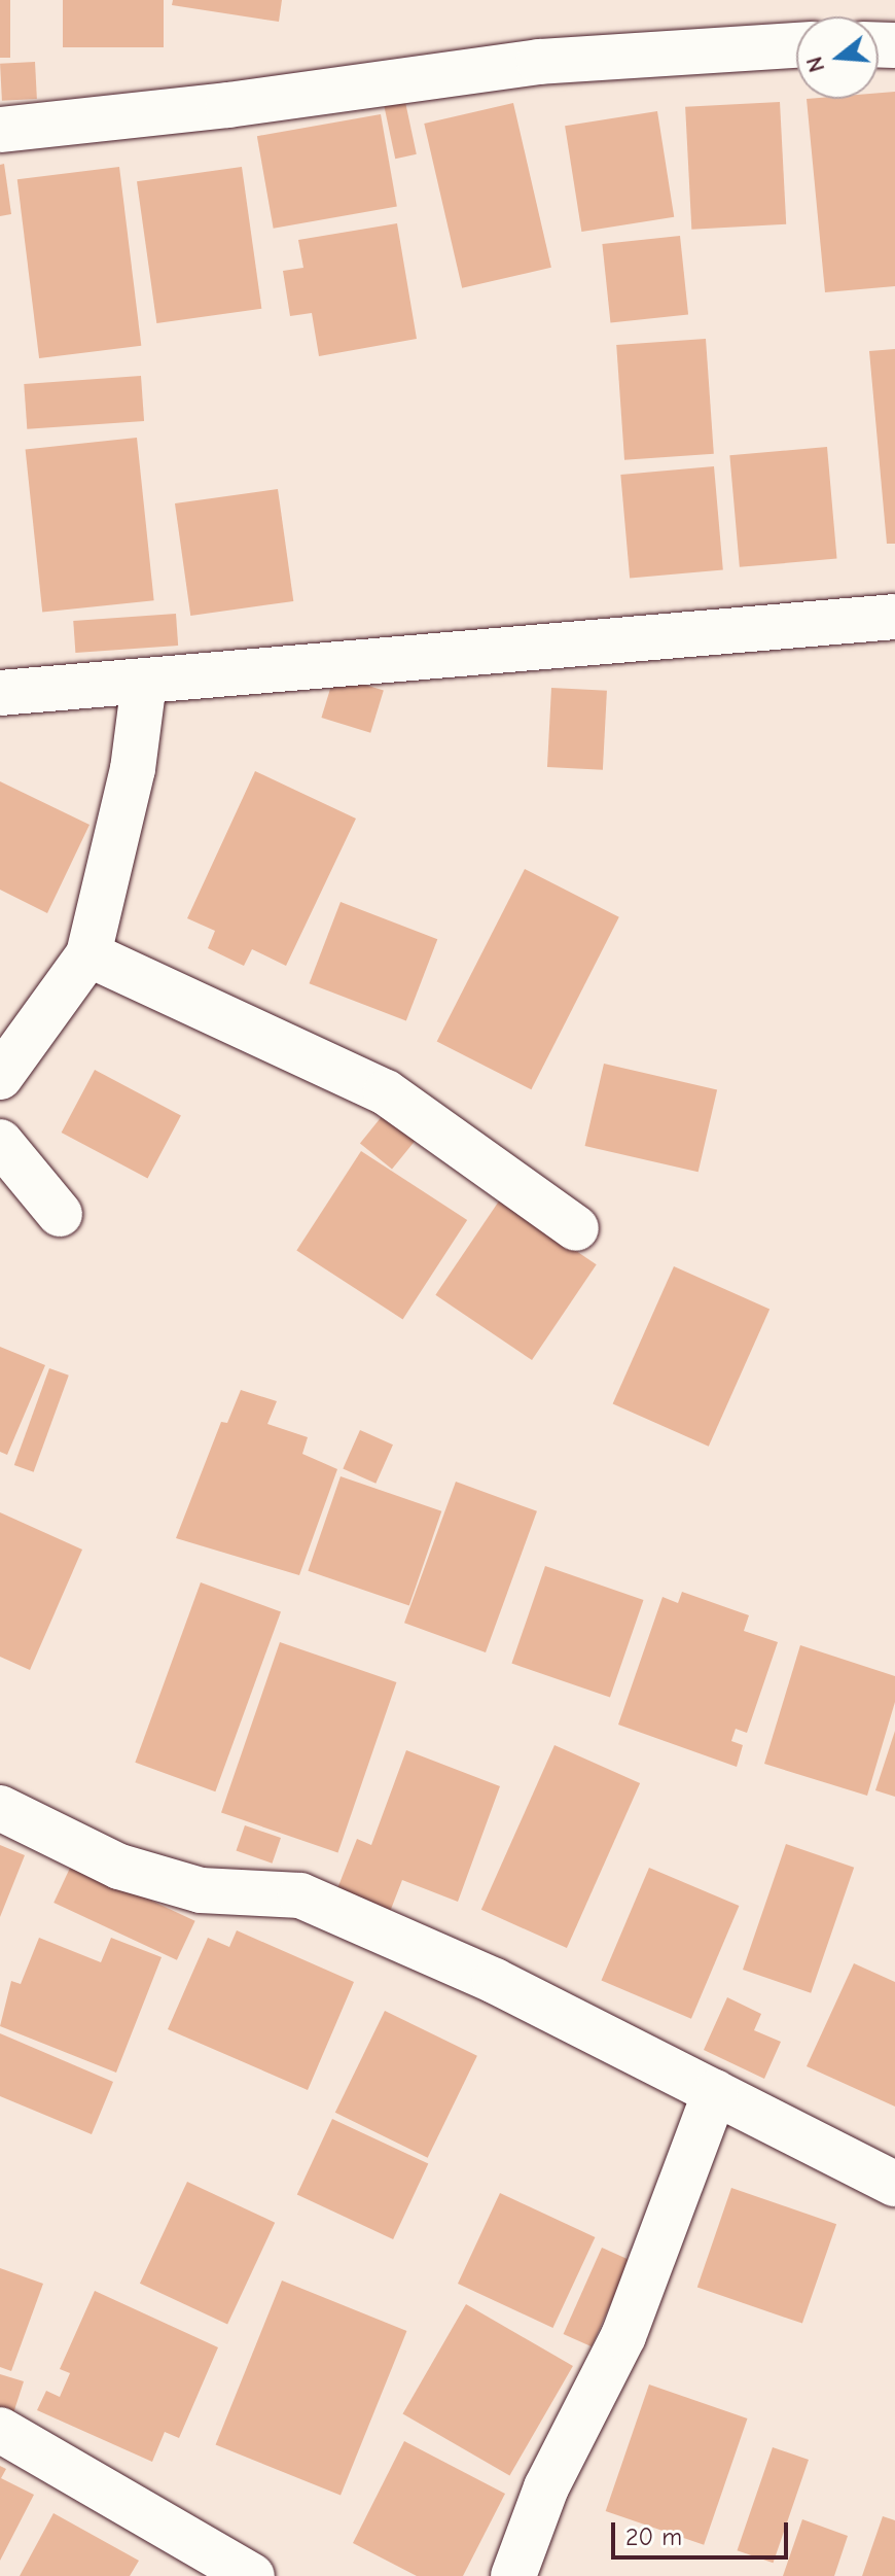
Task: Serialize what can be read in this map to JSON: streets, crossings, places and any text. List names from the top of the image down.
{
  "scale_bar": "20 m",
  "north": "left"
}
